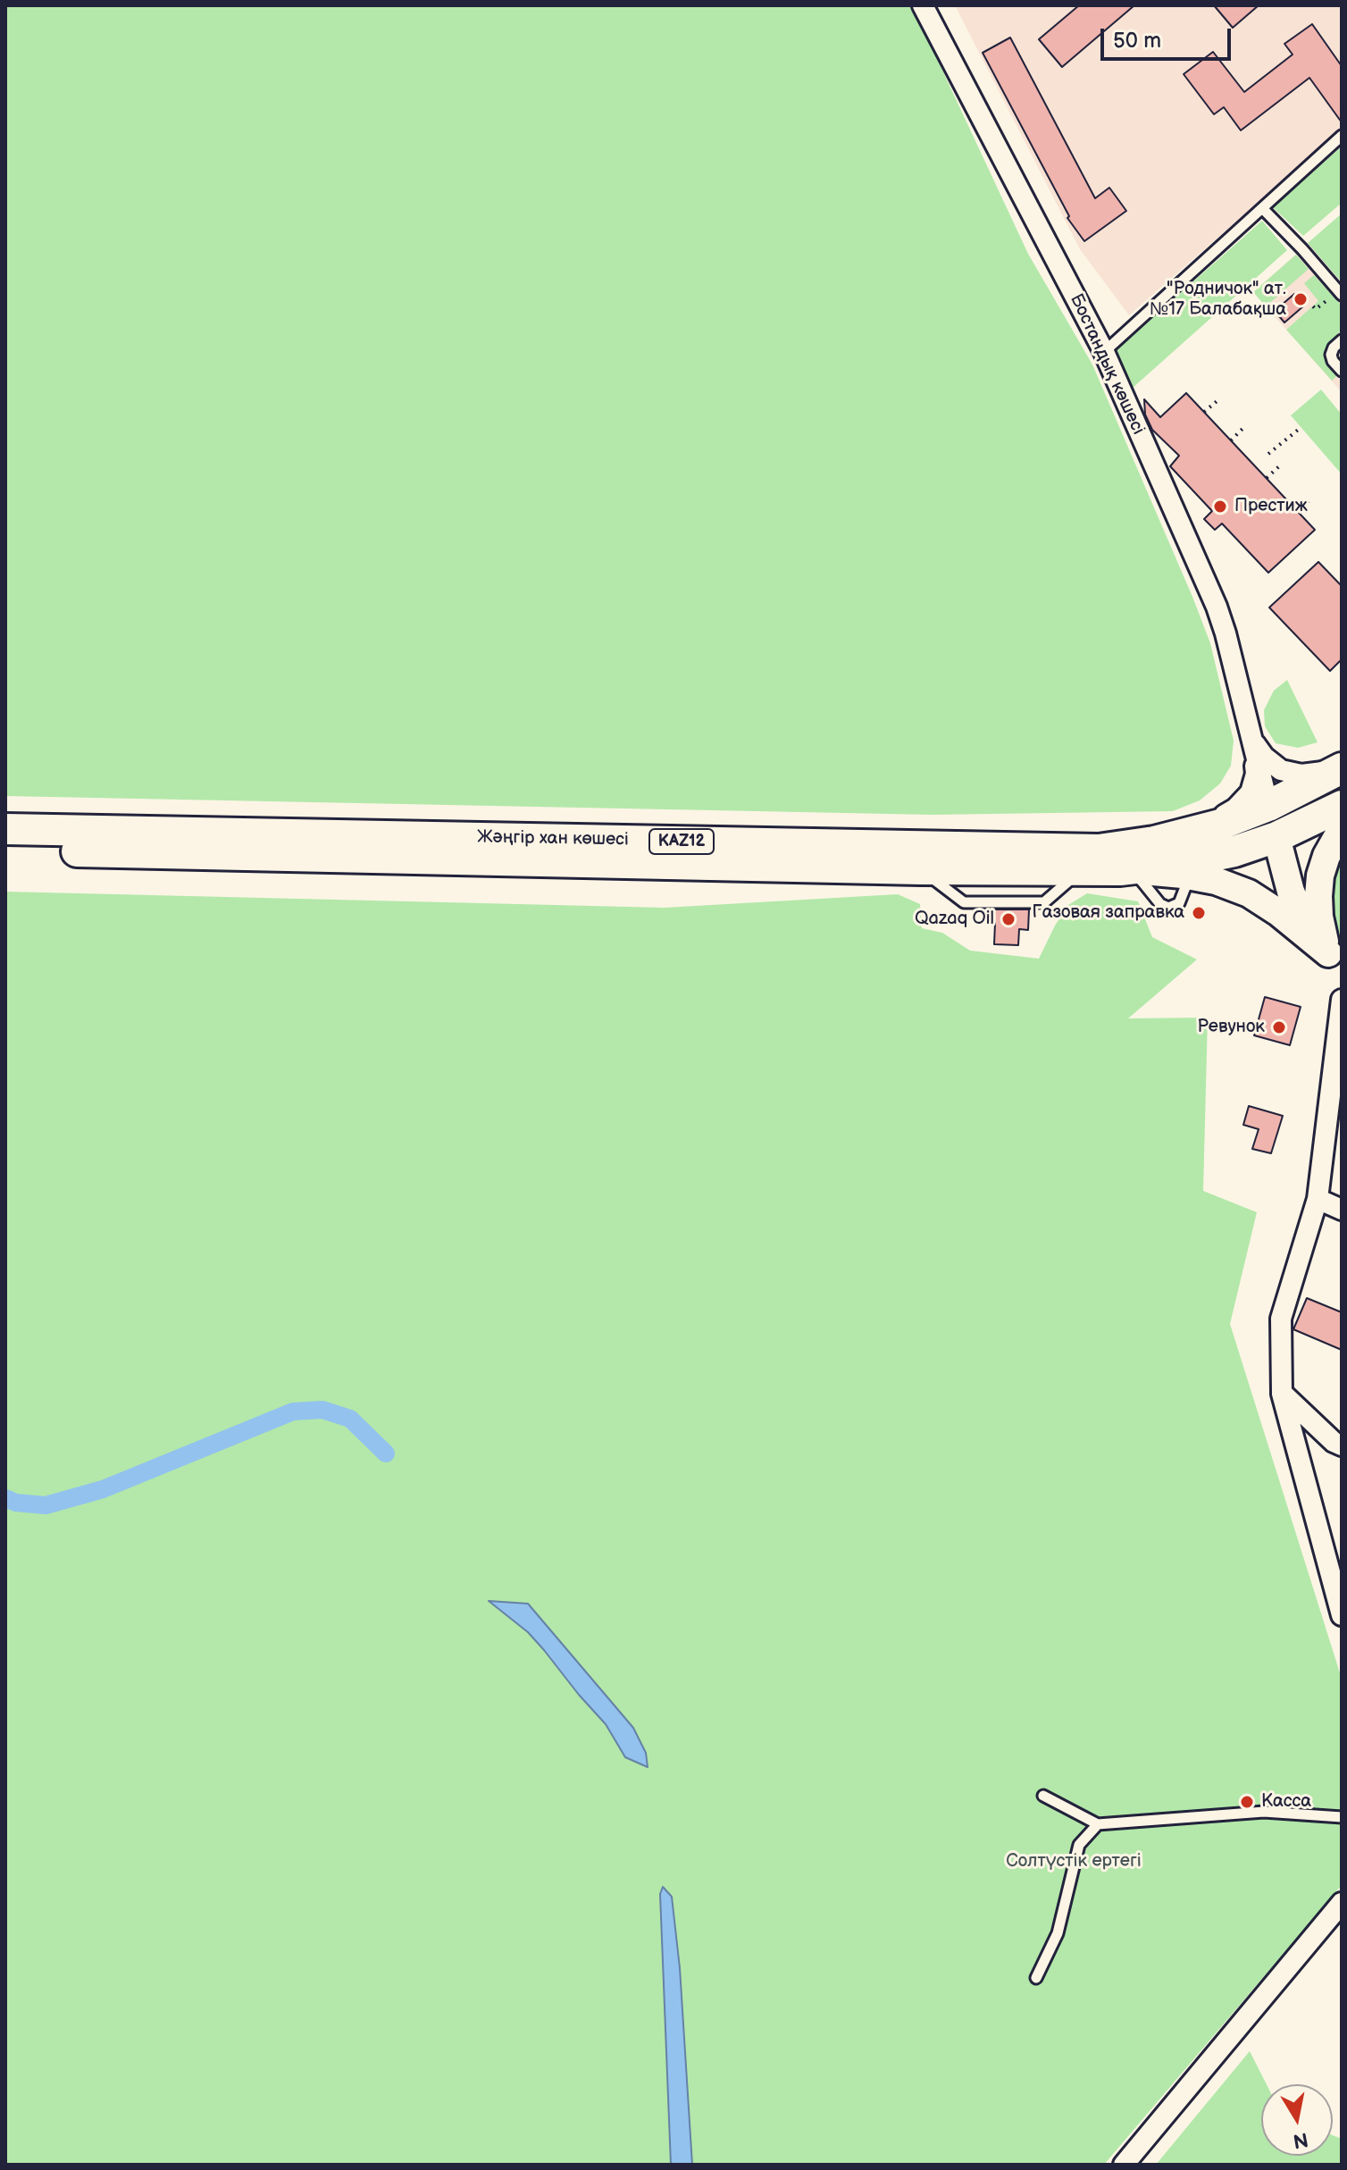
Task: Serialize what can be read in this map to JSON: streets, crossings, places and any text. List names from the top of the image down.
{
  "streets": {
    "main road": ["Жәңгір хан көшесі", "KAZ12"],
    "street": ["Бостандық көшесі"]
  },
  "parks": ["Солтүстік ертегі"],
  "places": [
    "\"Родничок\" ат. №17 Балабақша",
    "Престиж",
    "Газовая заправка",
    "Qazaq Oil",
    "Ревунок",
    "Касса"
  ],
  "scale_bar": "50 m",
  "north": "bottom"
}
